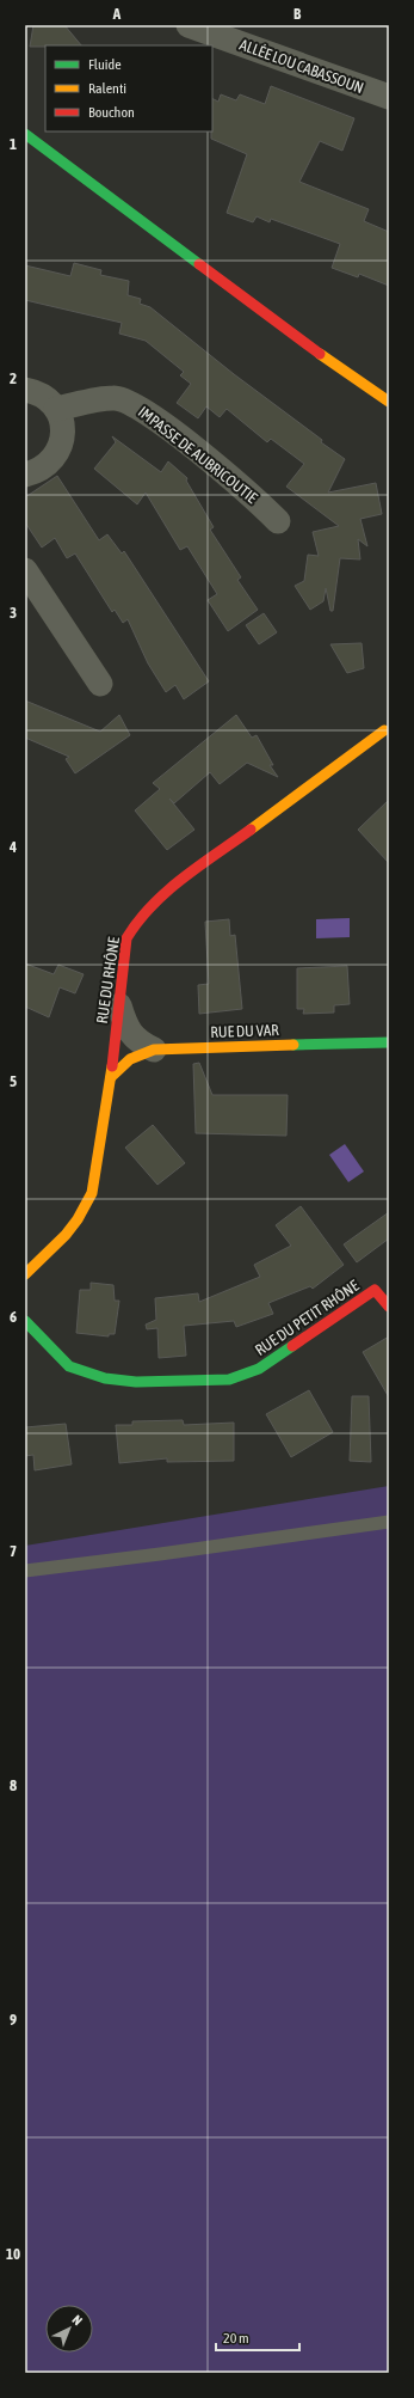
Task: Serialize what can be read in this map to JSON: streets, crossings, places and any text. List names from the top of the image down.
{
  "streets": {
    "street": [
      "ALLÉE LOU CABASSOUN",
      "IMPASSE DE AUBRICOUTIE",
      "RUE DU RHÔNE",
      "RUE DU VAR",
      "RUE DU PETIT RHÔNE"
    ]
  },
  "crossings": [
    ["RUE DU RHÔNE", "RUE DU VAR"]
  ],
  "legend": ["Fluide", "Ralenti", "Bouchon"],
  "scale_bar": "20 m",
  "north": "top right",
  "grid": {
    "columns": ["A", "B"],
    "rows": [
      "1",
      "2",
      "3",
      "4",
      "5",
      "6",
      "7",
      "8",
      "9",
      "10"
    ]
  }
}
